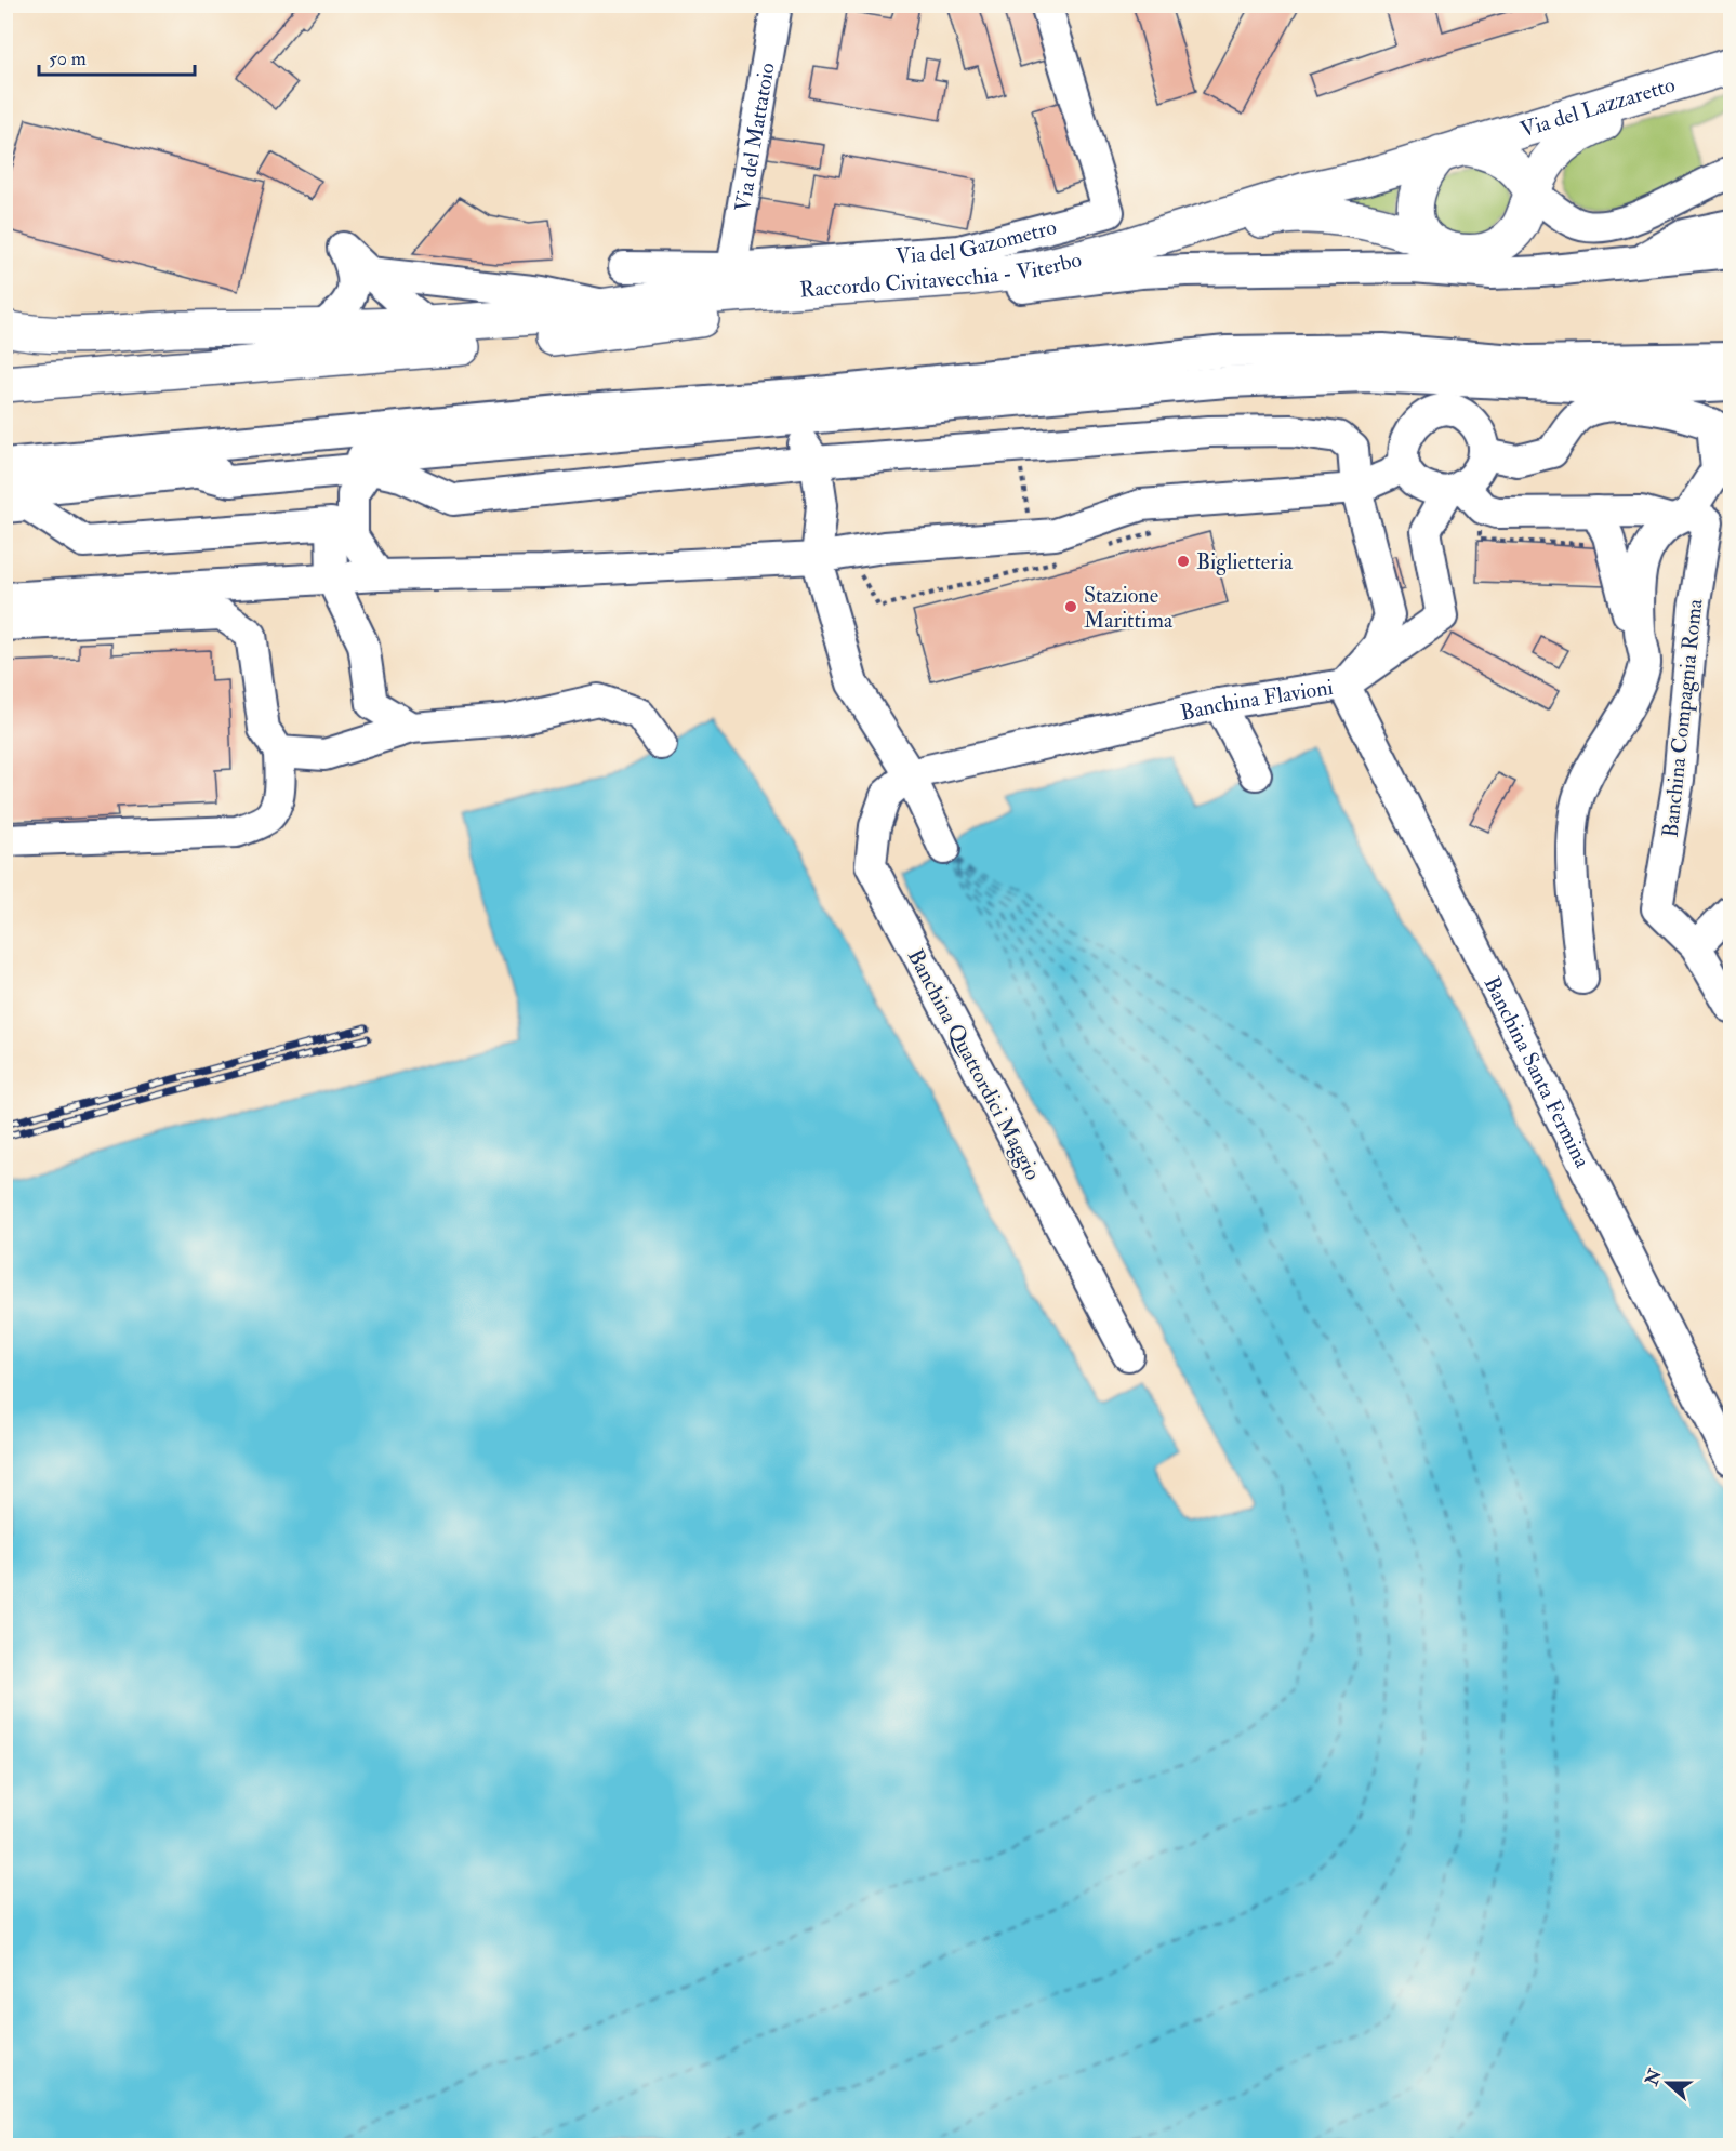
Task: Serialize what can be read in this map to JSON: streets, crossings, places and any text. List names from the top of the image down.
{
  "streets": {
    "main road": ["Via del Lazzaretto", "Raccordo Civitavecchia - Viterbo"],
    "street": [
      "Via del Mattatoio",
      "Via del Gazometro",
      "Banchina Flavioni",
      "Banchina Compagnia Roma",
      "Banchina Quattordici Maggio",
      "Banchina Santa Fermina"
    ]
  },
  "crossings": [
    ["Via del Lazzaretto", "Raccordo Civitavecchia - Viterbo"],
    ["Via del Mattatoio", "Via del Gazometro"],
    ["Banchina Flavioni", "Banchina Quattordici Maggio"],
    ["Banchina Flavioni", "Banchina Santa Fermina"]
  ],
  "places": ["Biglietteria", "Stazione Marittima"],
  "scale_bar": "50 m",
  "north": "left"
}
